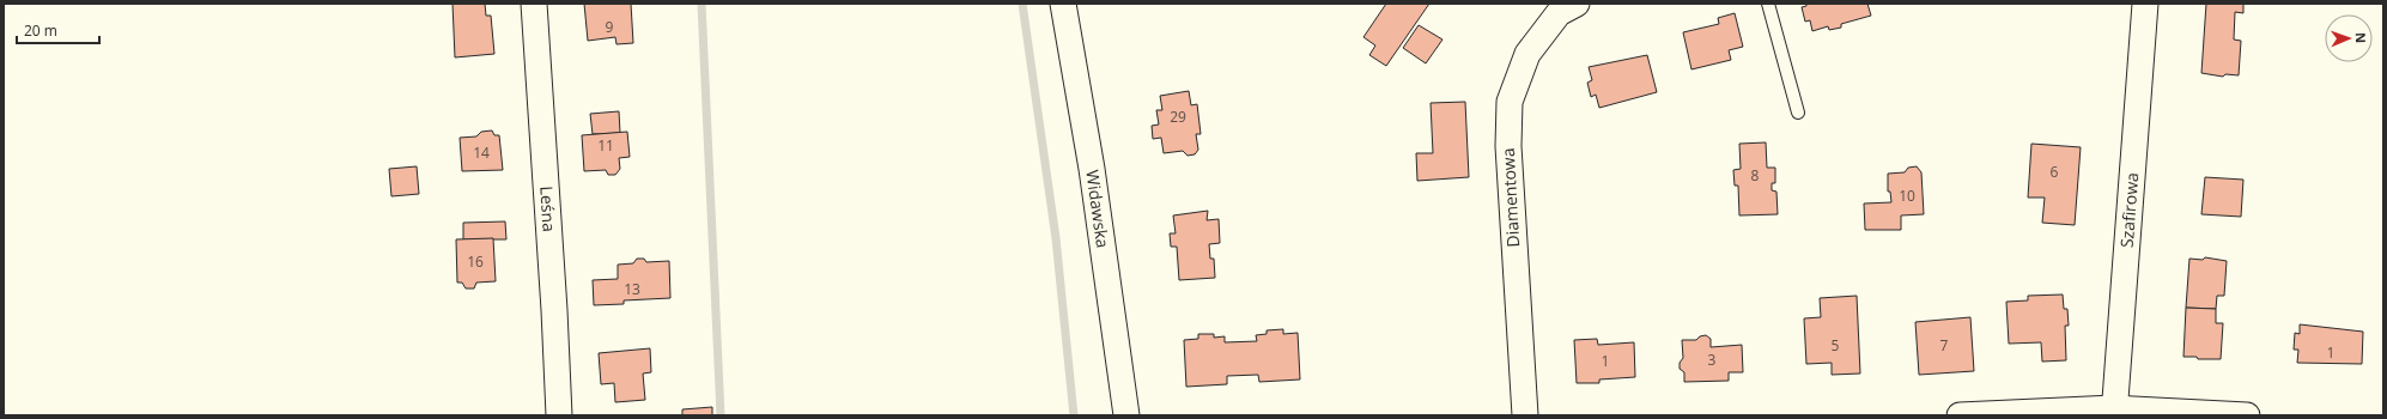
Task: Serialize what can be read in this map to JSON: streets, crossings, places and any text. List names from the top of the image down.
{
  "streets": {
    "street": [
      "Diamentowa",
      "Leśna",
      "Widawska",
      "Szafirowa"
    ]
  },
  "house_numbers": [
    "9",
    "29",
    "11",
    "14",
    "6",
    "8",
    "10",
    "16",
    "13",
    "5",
    "7",
    "1",
    "3",
    "1"
  ],
  "scale_bar": "20 m",
  "north": "right"
}
